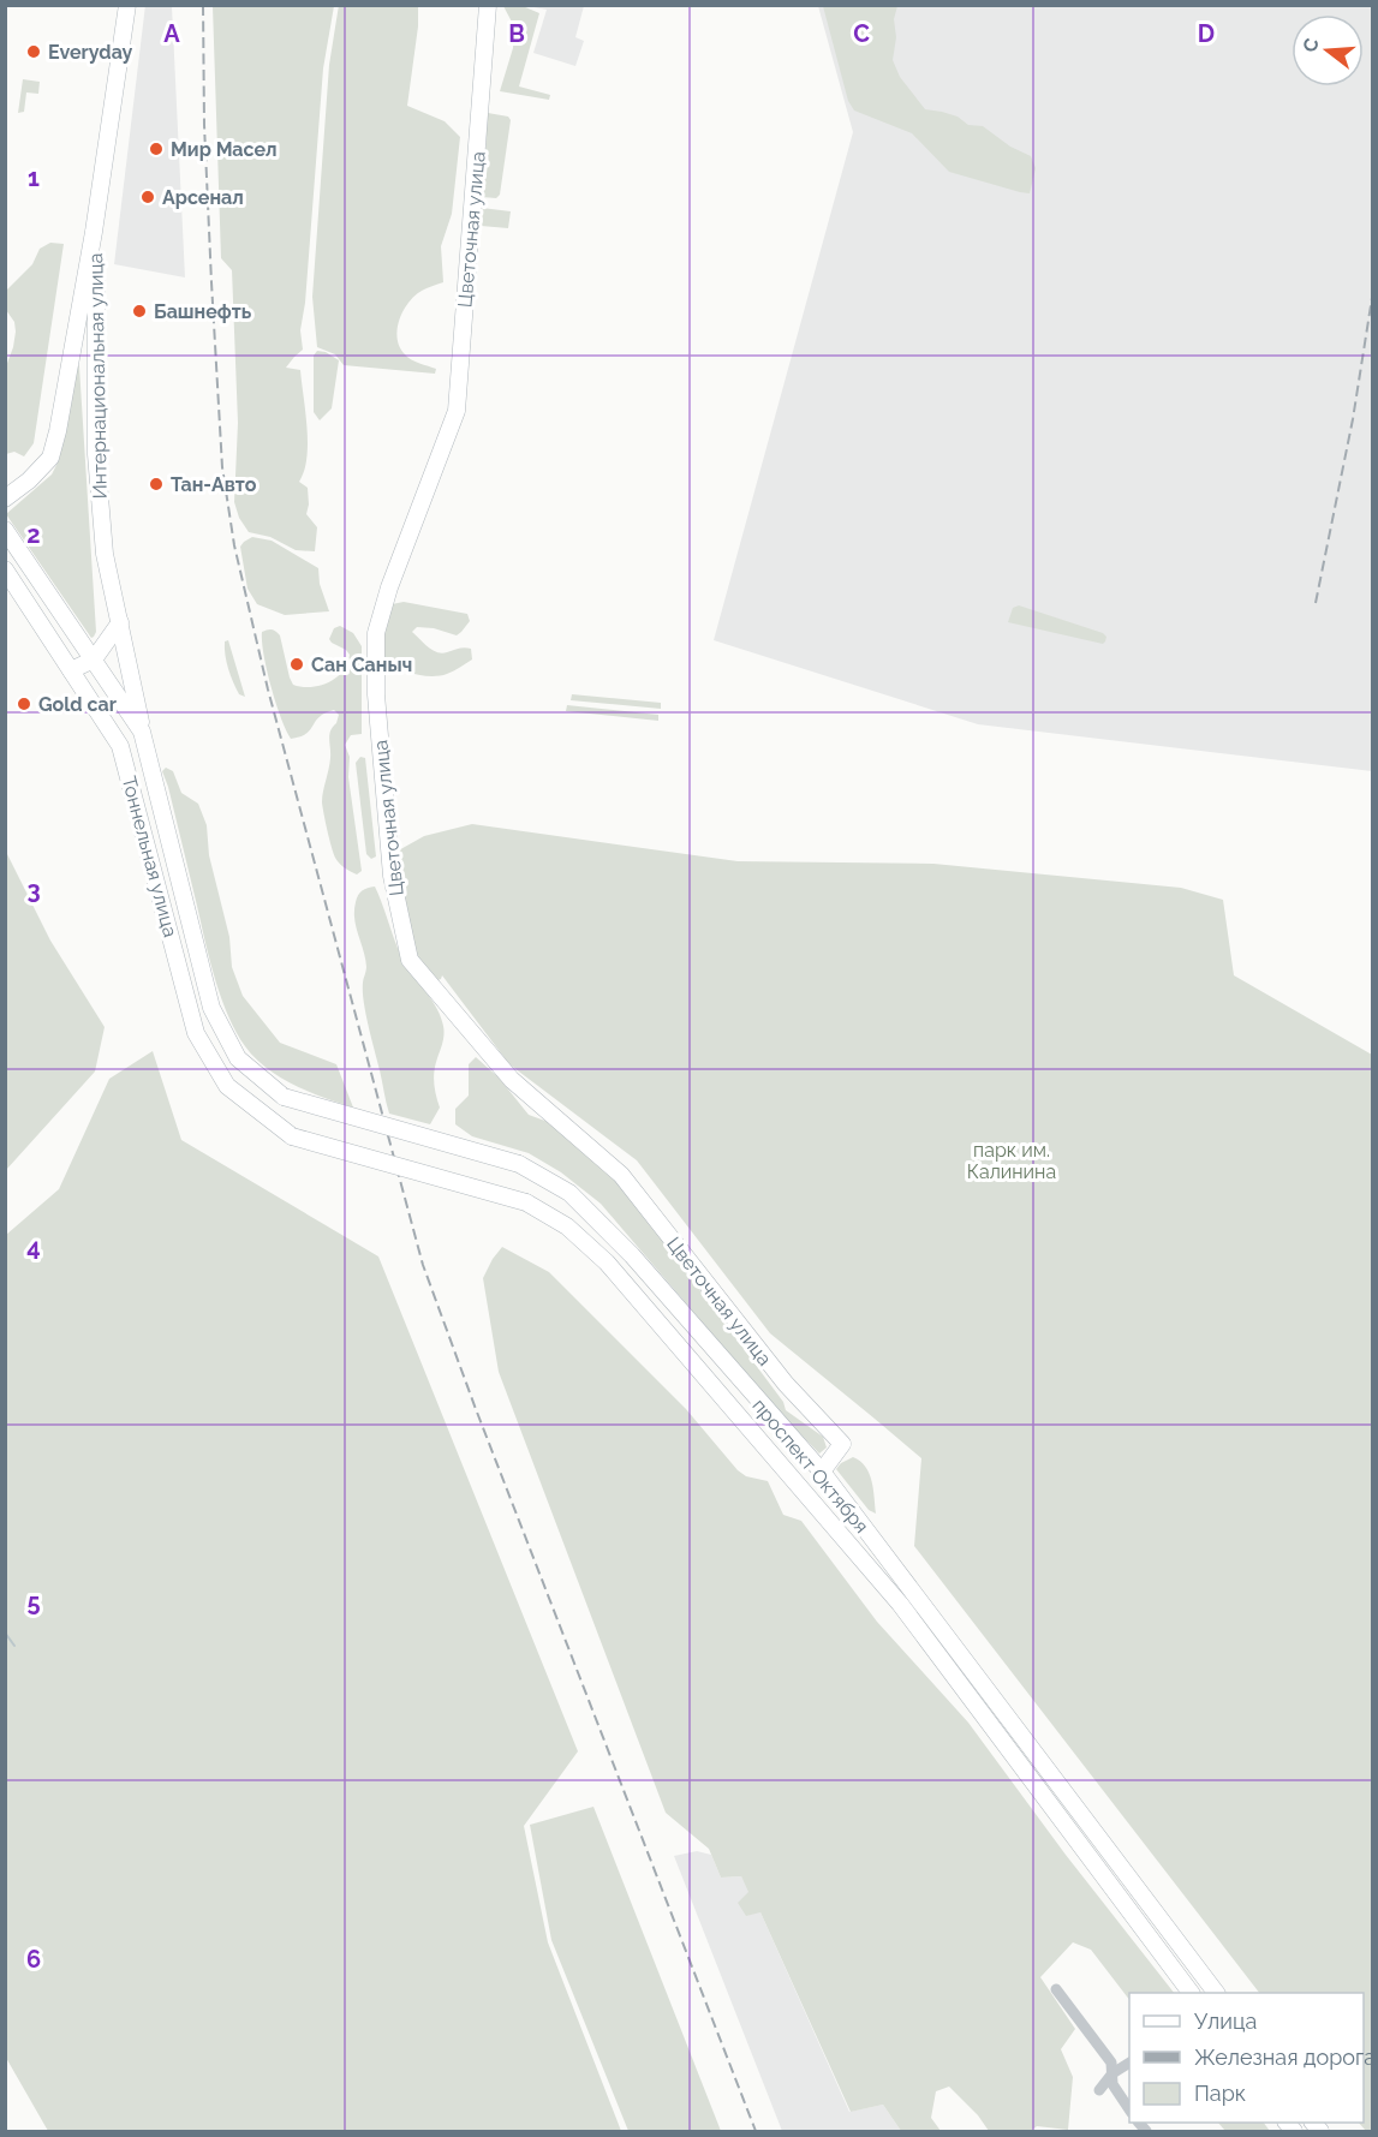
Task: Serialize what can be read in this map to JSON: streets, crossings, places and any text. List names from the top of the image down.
{
  "streets": {
    "main road": [
      "Цветочная улица",
      "Интернациональная улица",
      "Тоннельная улица",
      "проспект Октября"
    ]
  },
  "crossings": [
    ["Цветочная улица", "проспект Октября"],
    ["Интернациональная улица", "Тоннельная улица"],
    ["Тоннельная улица", "проспект Октября"]
  ],
  "parks": ["парк им. Калинина"],
  "places": [
    "Everyday",
    "Мир Масел",
    "Арсенал",
    "Башнефть",
    "Тан-Авто",
    "Сан Саныч",
    "Gold car"
  ],
  "legend": ["Улица", "Железная дорога", "Парк"],
  "north": "left",
  "grid": {
    "columns": [
      "A",
      "B",
      "C",
      "D"
    ],
    "rows": [
      "1",
      "2",
      "3",
      "4",
      "5",
      "6"
    ]
  }
}
